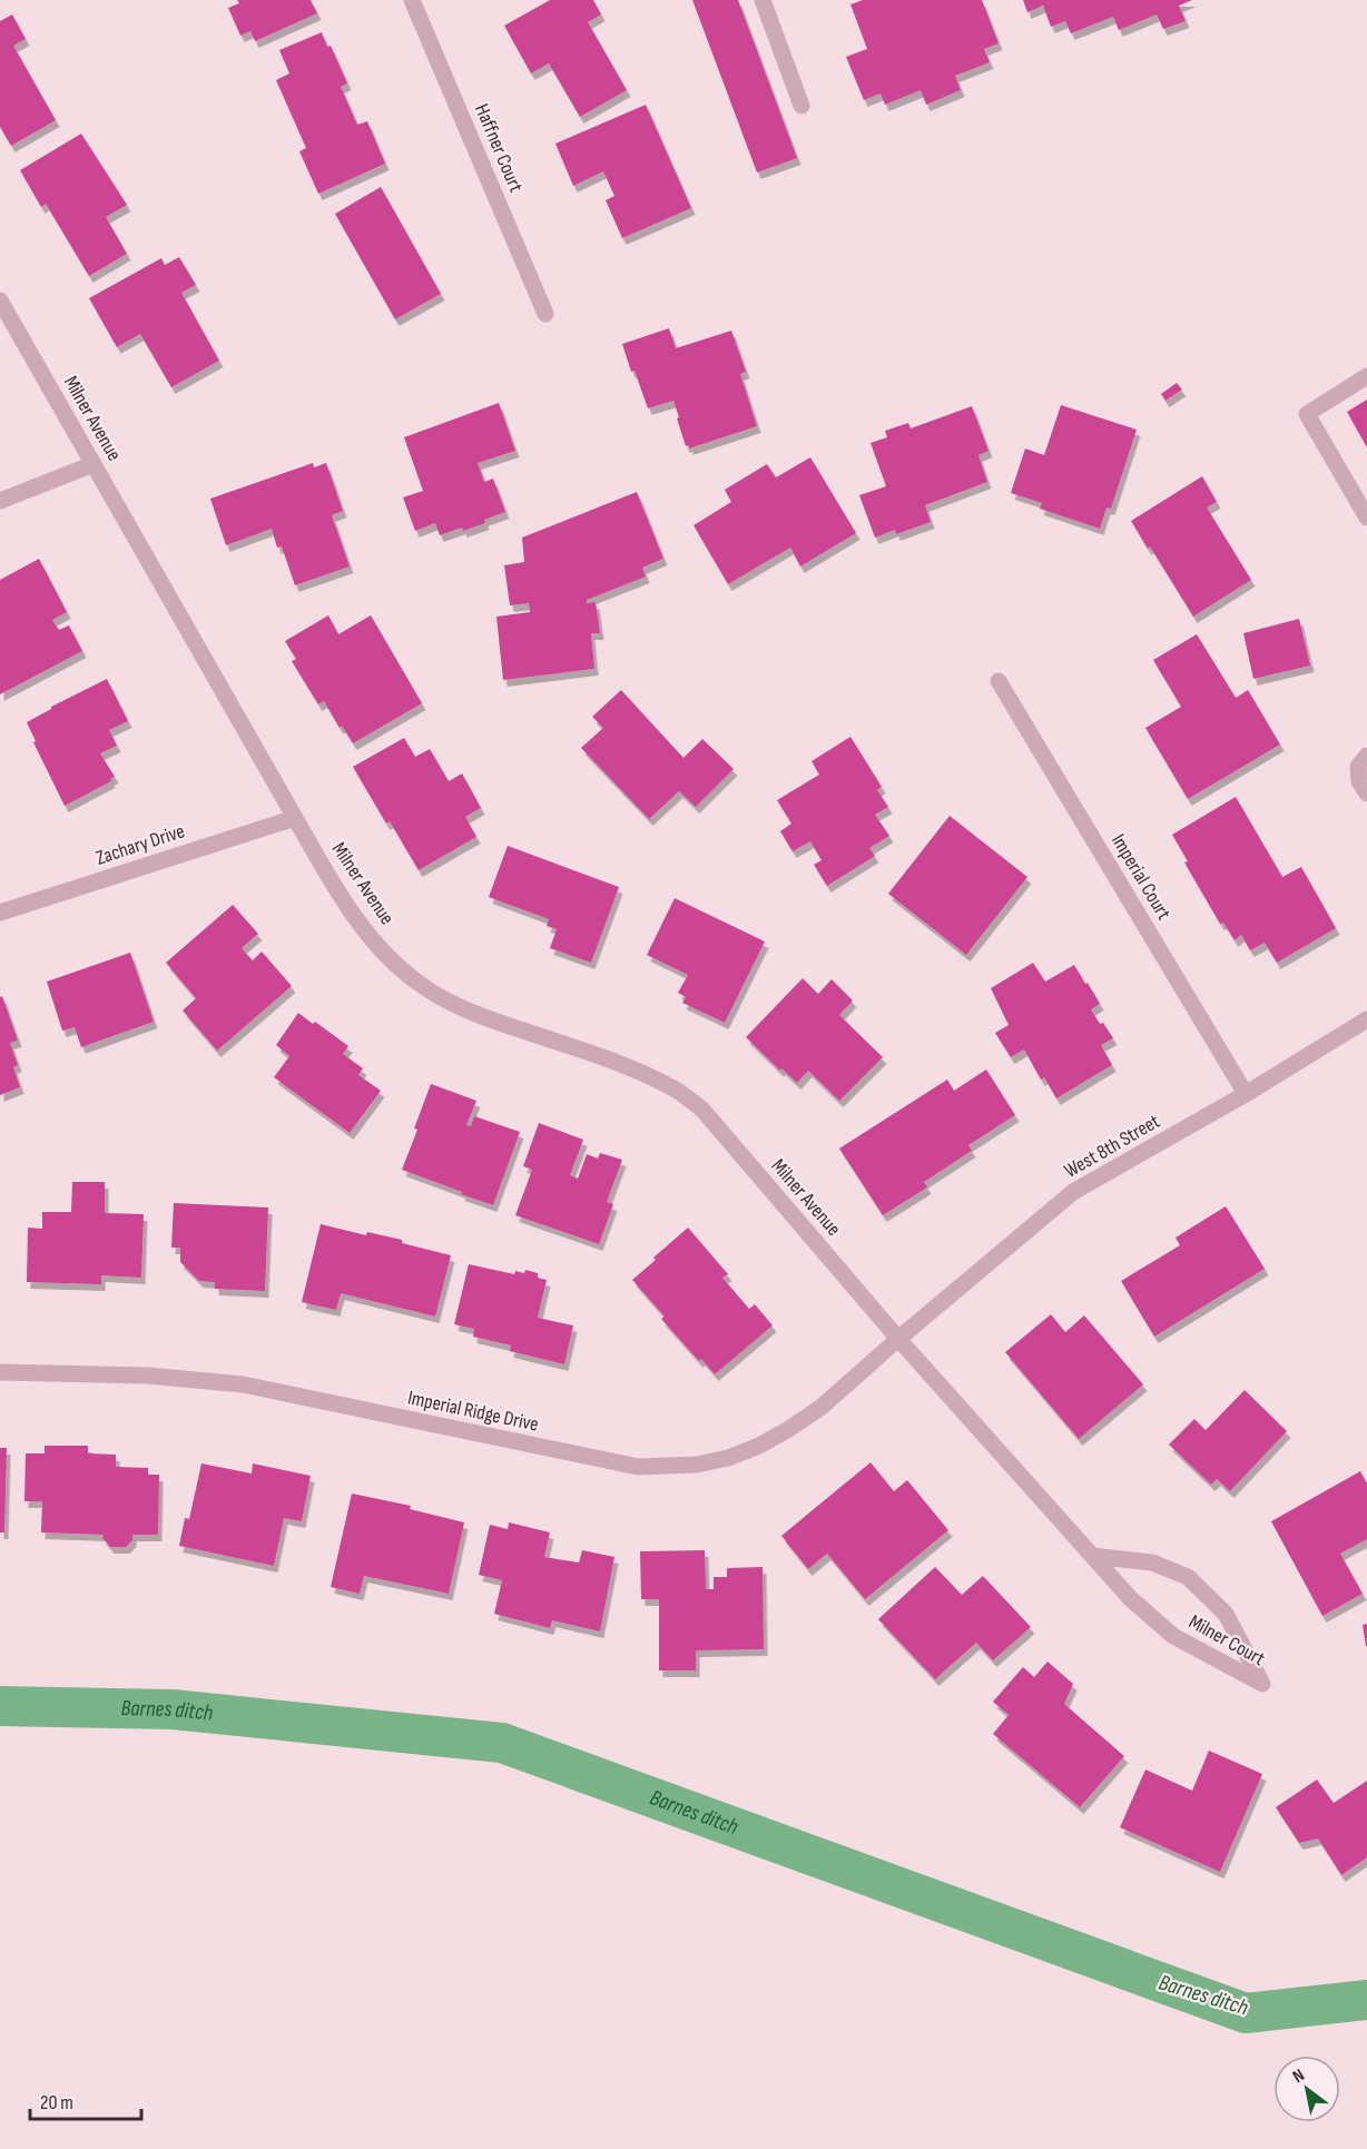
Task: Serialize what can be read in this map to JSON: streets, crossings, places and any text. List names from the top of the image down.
{
  "streets": {
    "street": [
      "Haffner Court",
      "Milner Avenue",
      "Zachary Drive",
      "Imperial Court",
      "West 8th Street",
      "Imperial Ridge Drive",
      "Milner Court"
    ]
  },
  "crossings": [
    ["Milner Avenue", "Zachary Drive"],
    ["Milner Avenue", "West 8th Street"],
    ["Milner Avenue", "Imperial Ridge Drive"],
    ["Milner Avenue", "Milner Court"],
    ["Imperial Court", "West 8th Street"],
    ["West 8th Street", "Imperial Ridge Drive"],
    ["West 8th Street", "Milner Court"],
    ["Imperial Ridge Drive", "Milner Court"]
  ],
  "water": ["Barnes ditch"],
  "scale_bar": "20 m",
  "north": "top left"
}
